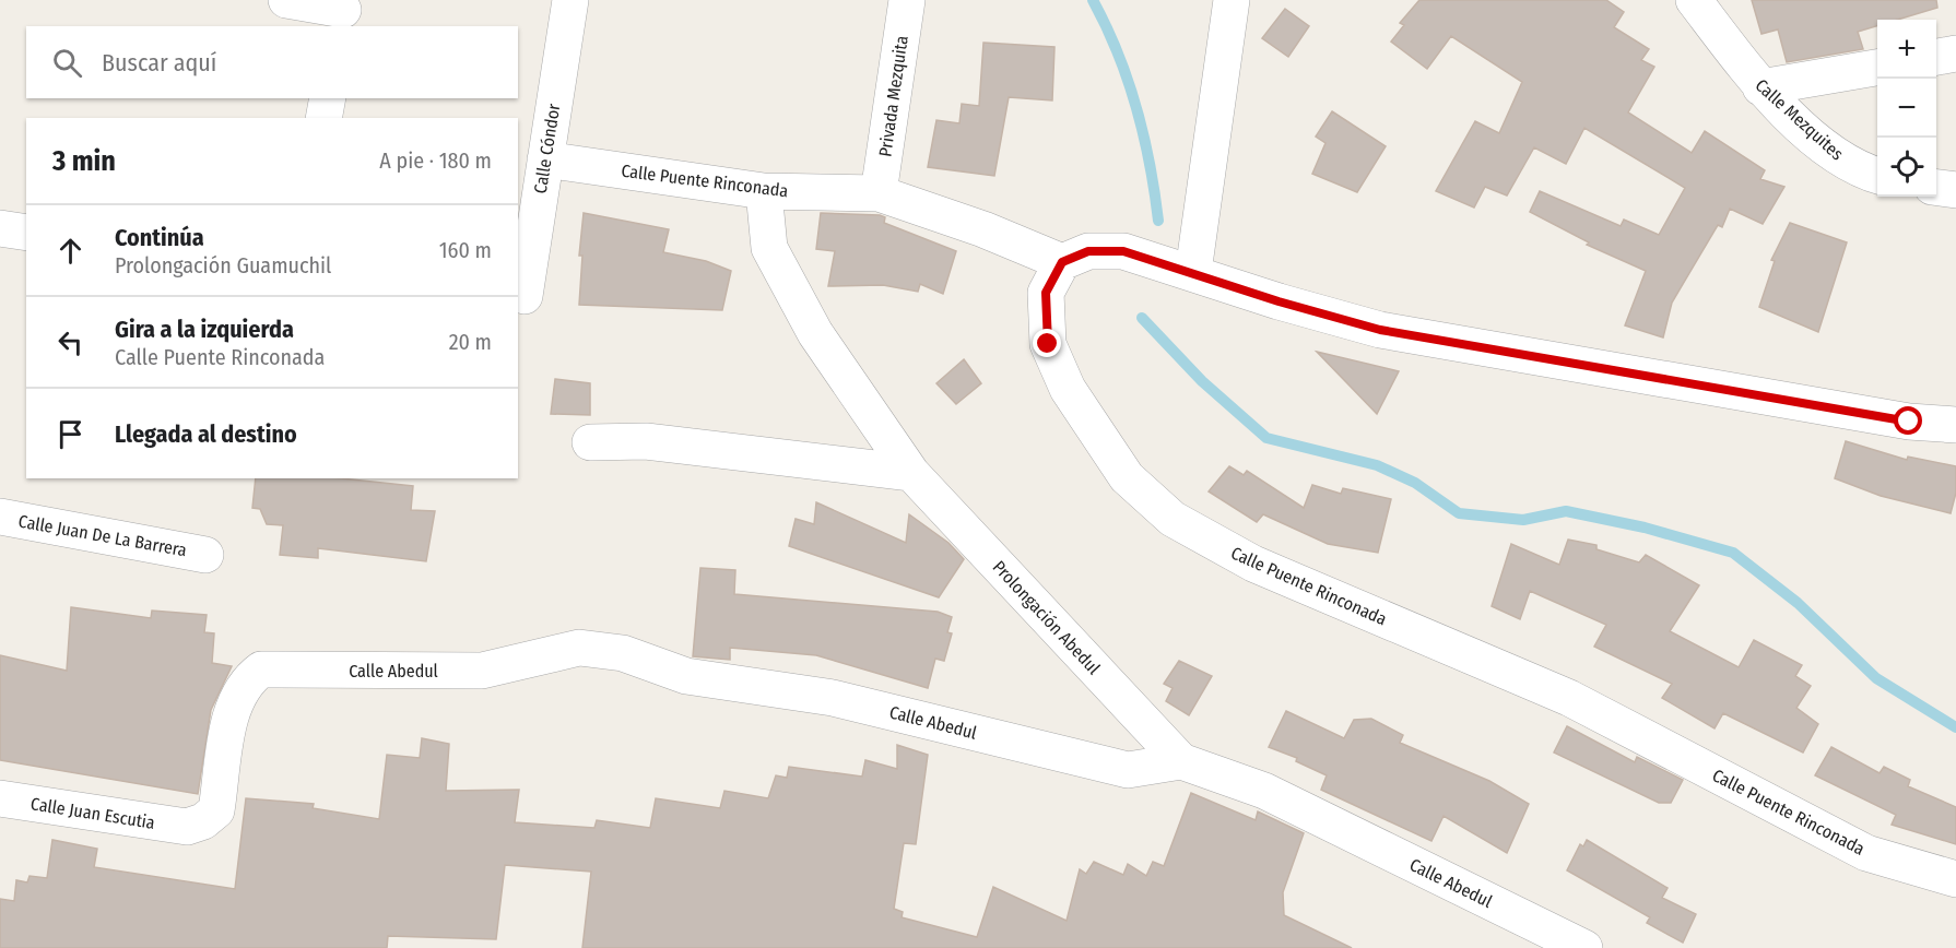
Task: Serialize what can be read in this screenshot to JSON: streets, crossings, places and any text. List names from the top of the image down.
{
  "streets": {
    "street": [
      "Privada Mezquita",
      "Calle Mezquites",
      "Calle Cóndor",
      "Calle Puente Rinconada",
      "Calle Juan De La Barrera",
      "Prolongación Abedul",
      "Calle Abedul",
      "Calle Juan Escutia"
    ]
  },
  "crossings": [
    ["Privada Mezquita", "Calle Puente Rinconada"],
    ["Calle Cóndor", "Calle Puente Rinconada"],
    ["Calle Puente Rinconada", "Prolongación Abedul"],
    ["Prolongación Abedul", "Calle Abedul"],
    ["Calle Abedul", "Calle Juan Escutia"]
  ],
  "page": {
    "map_buttons": ["+", "−"],
    "search": "Buscar aquí",
    "heading": ["3 min", "A pie · 180 m"],
    "list": [
      ["Continúa", "Prolongación Guamuchil", "160 m"],
      ["Gira a la izquierda", "Calle Puente Rinconada", "20 m"],
      "Llegada al destino"
    ]
  }
}
